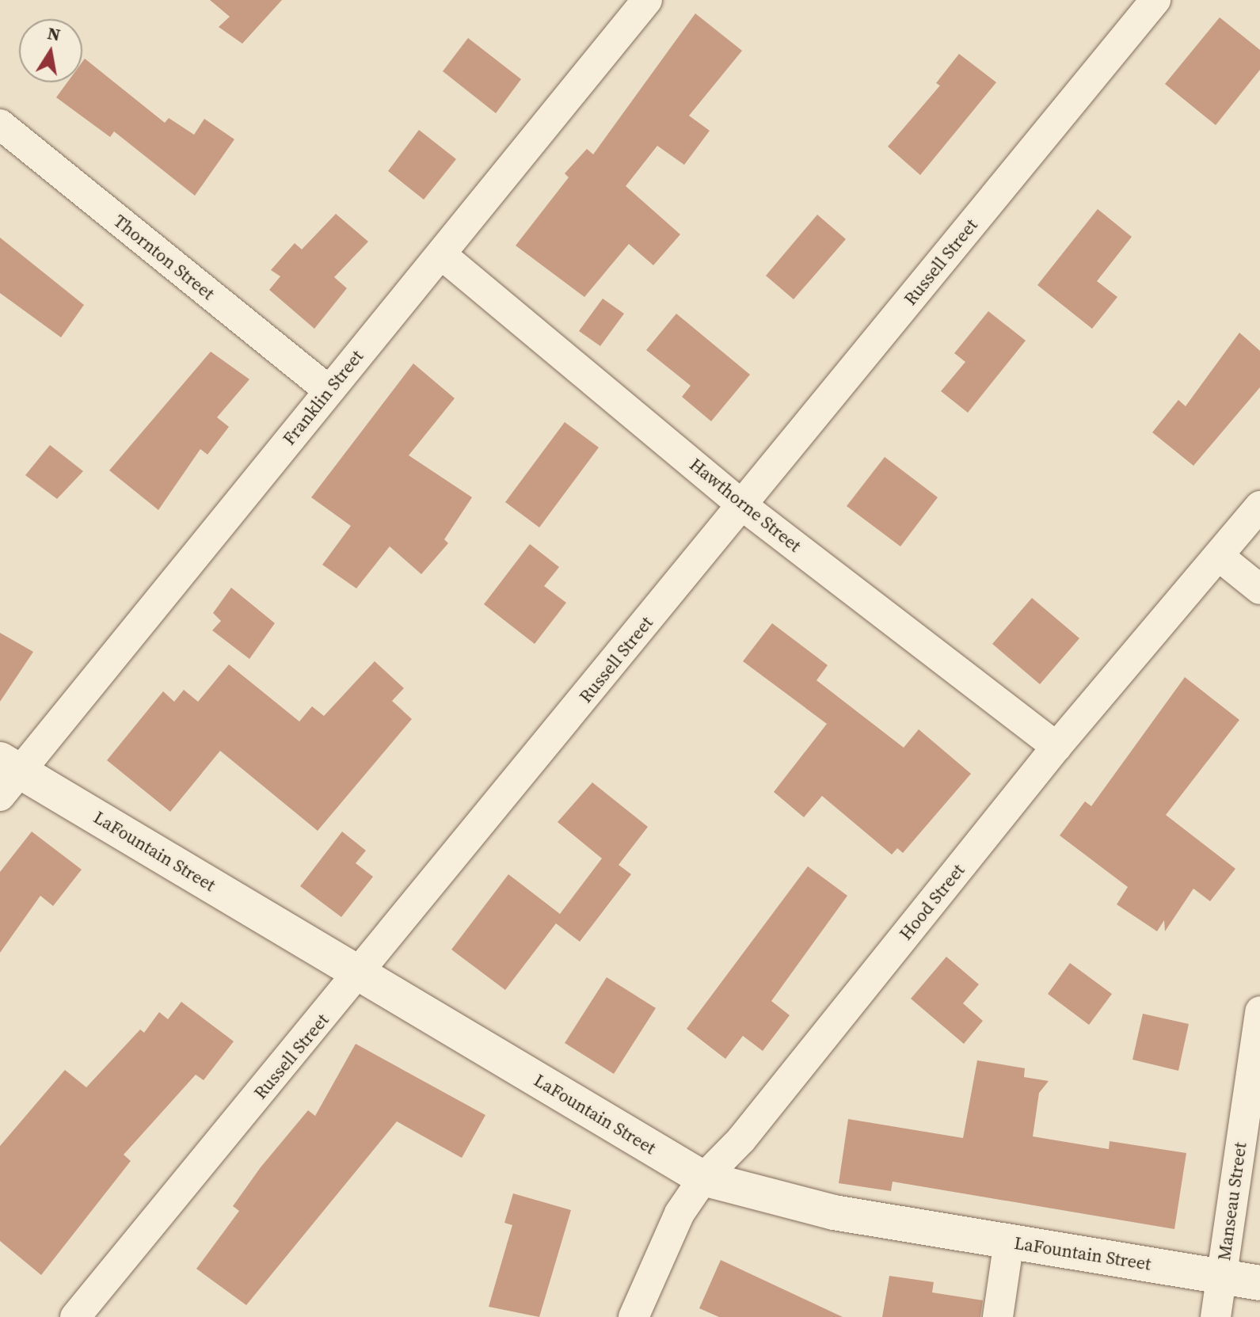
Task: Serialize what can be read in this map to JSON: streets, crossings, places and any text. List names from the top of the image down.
{
  "streets": {
    "street": [
      "Thornton Street",
      "Russell Street",
      "Franklin Street",
      "Hawthorne Street",
      "LaFountain Street",
      "Hood Street",
      "Manseau Street"
    ]
  },
  "crossings": [
    ["Thornton Street", "Franklin Street"],
    ["Russell Street", "Hawthorne Street"],
    ["Russell Street", "LaFountain Street"],
    ["Franklin Street", "Hawthorne Street"],
    ["Franklin Street", "LaFountain Street"],
    ["Hawthorne Street", "Hood Street"],
    ["LaFountain Street", "Hood Street"],
    ["LaFountain Street", "Manseau Street"]
  ],
  "north": "top"
}
